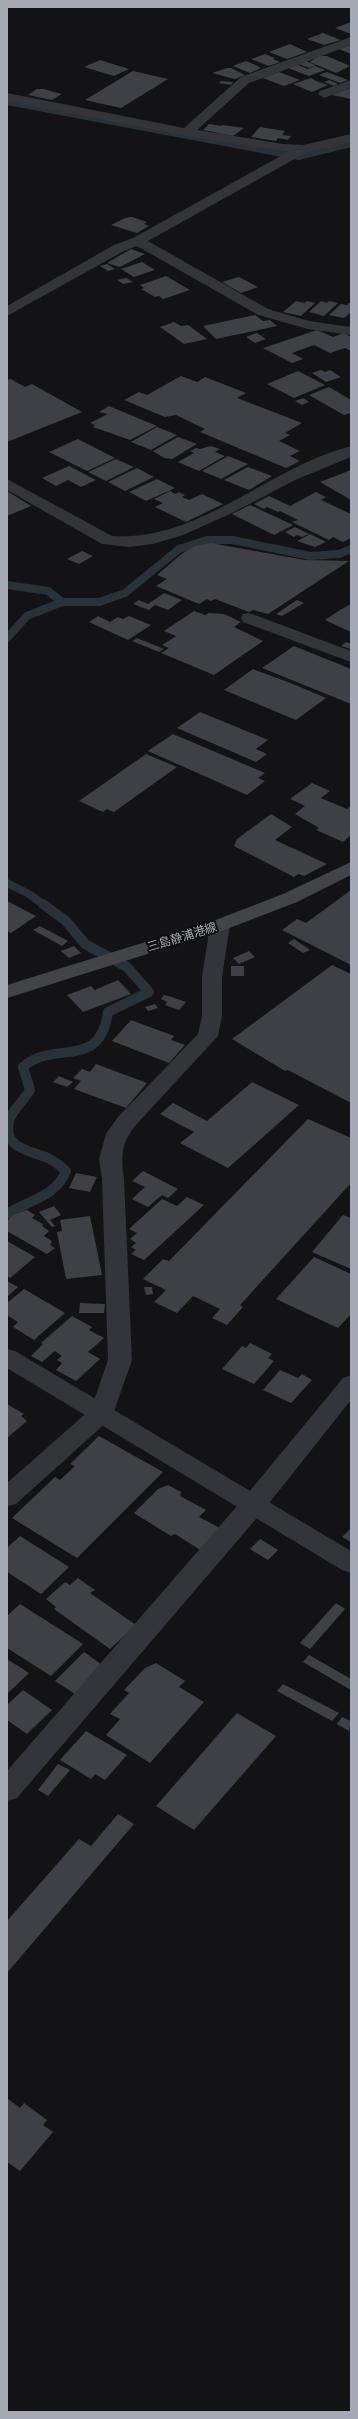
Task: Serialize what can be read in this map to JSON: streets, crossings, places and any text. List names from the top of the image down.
{
  "streets": {
    "main road": ["三島静浦港線"]
  }
}
